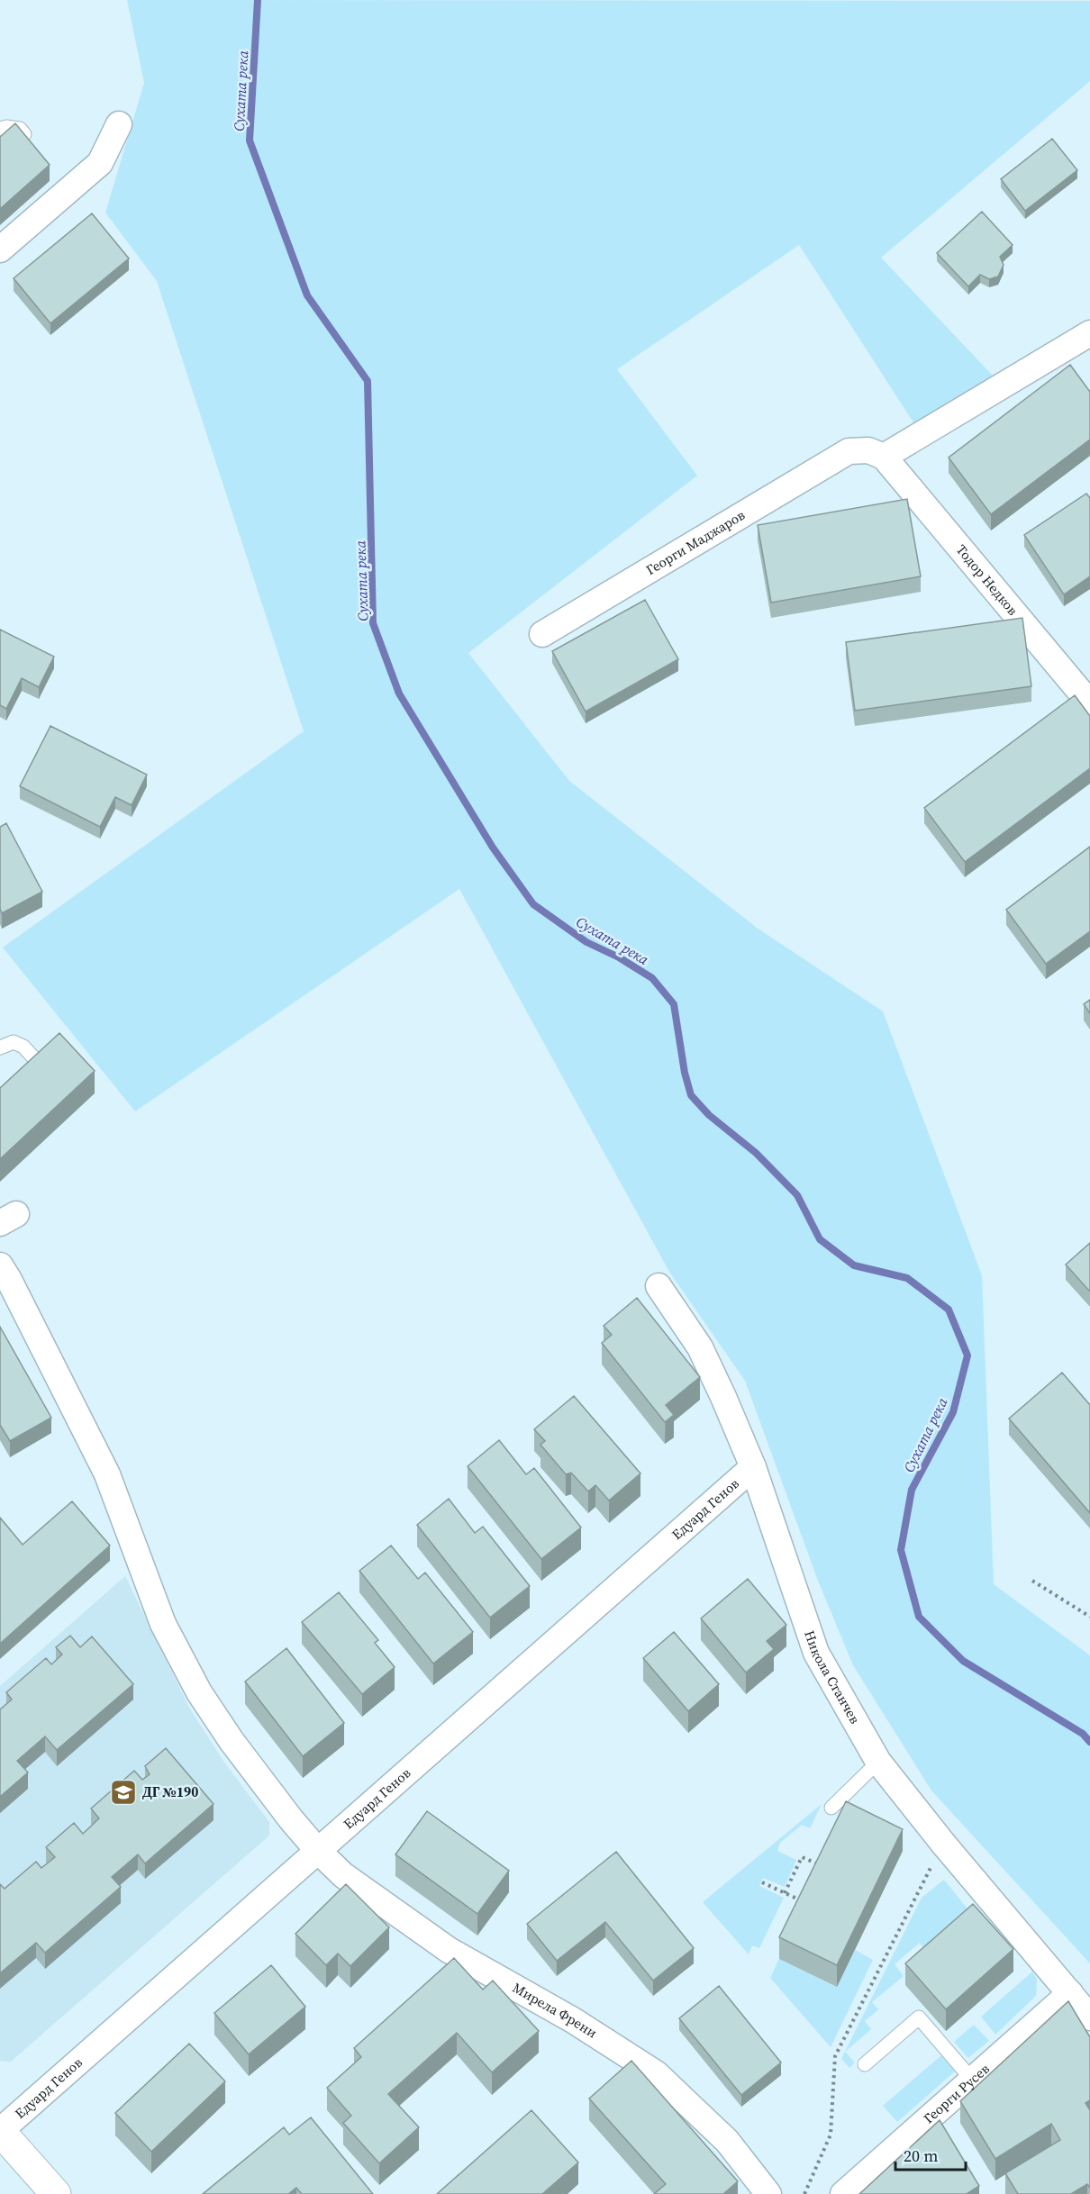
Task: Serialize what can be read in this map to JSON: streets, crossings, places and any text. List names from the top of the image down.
{
  "streets": {
    "street": [
      "Георги Маджаров",
      "Тодор Недков",
      "Едуард Генов",
      "Никола Станчев",
      "Мирела Френи",
      "Георги Русев"
    ]
  },
  "crossings": [
    ["Георги Маджаров", "Тодор Недков"],
    ["Едуард Генов", "Никола Станчев"],
    ["Едуард Генов", "Мирела Френи"],
    ["Никола Станчев", "Георги Русев"]
  ],
  "water": ["Сухата река"],
  "places": {
    "school or university": ["ДГ №190"]
  },
  "scale_bar": "20 m"
}
